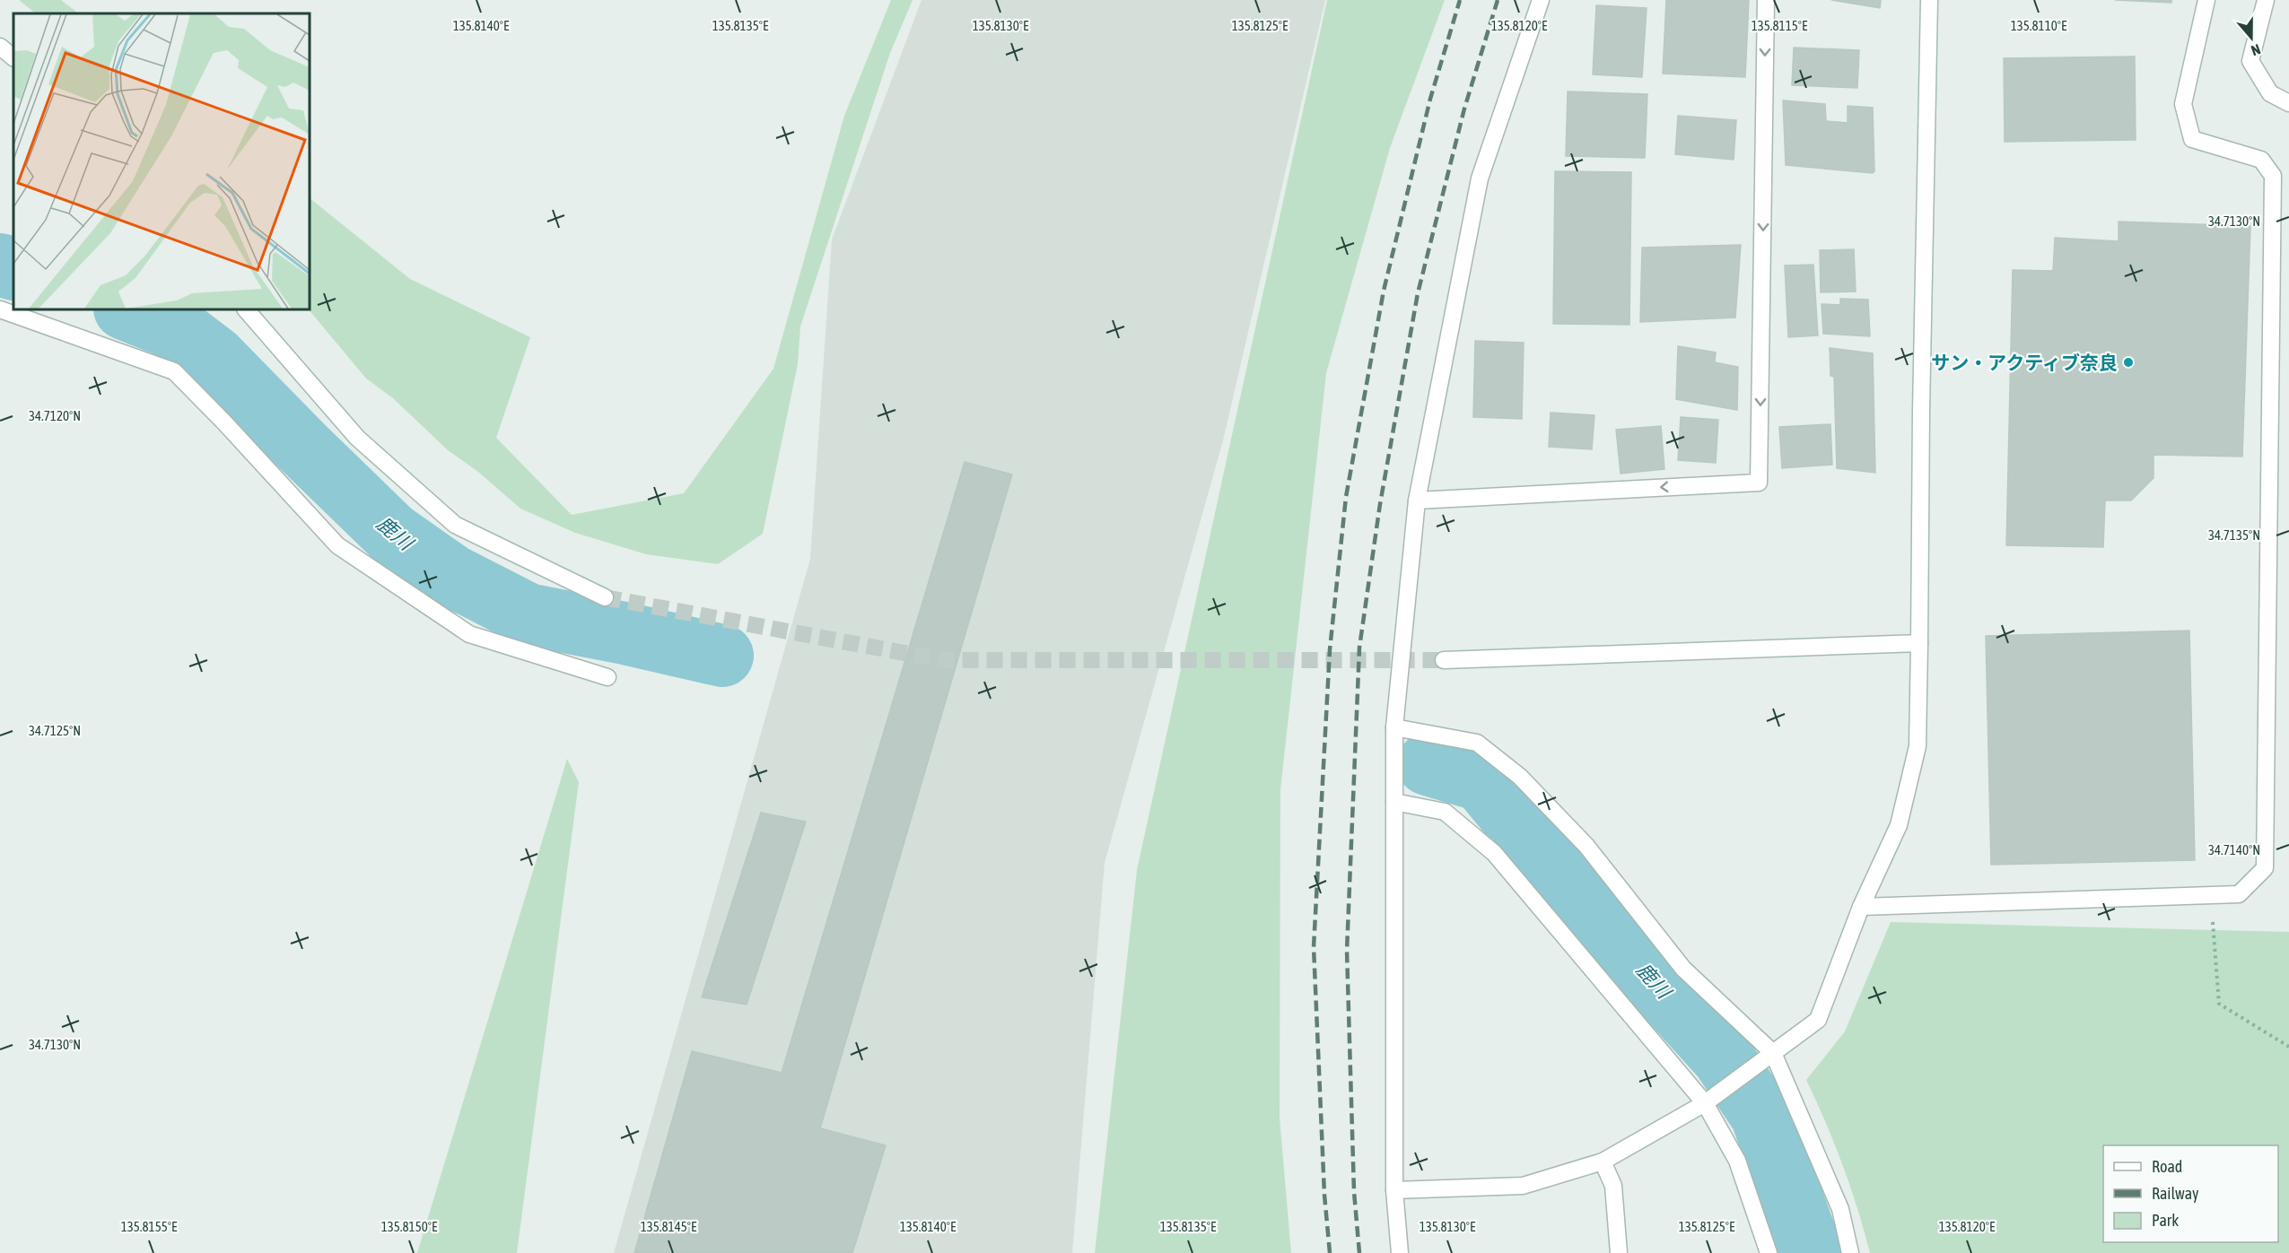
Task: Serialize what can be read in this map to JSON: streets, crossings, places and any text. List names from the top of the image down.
{
  "water": ["鹿川"],
  "places": ["サン・アクティブ奈良"],
  "legend": ["Road", "Railway", "Park"],
  "north": "bottom",
  "coordinates": [
    "135.8140°E",
    "135.8135°E",
    "135.8130°E",
    "135.8125°E",
    "135.8120°E",
    "135.8115°E",
    "135.8110°E",
    "34.7130°N",
    "34.7120°N",
    "34.7135°N",
    "34.7125°N",
    "34.7140°N",
    "135.8155°E",
    "135.8150°E",
    "135.8145°E"
  ]
}
